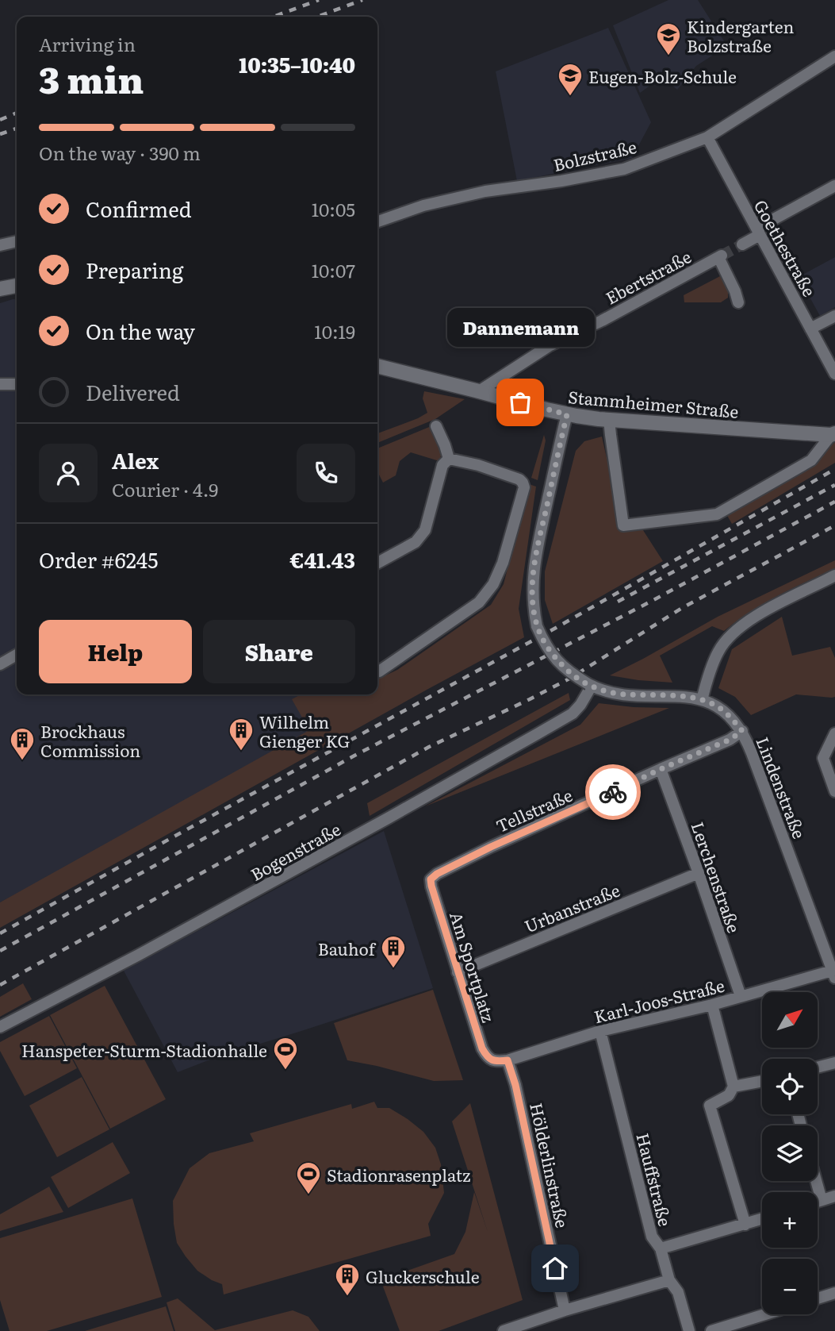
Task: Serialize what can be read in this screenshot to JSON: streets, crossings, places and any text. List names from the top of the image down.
{
  "streets": {
    "main road": ["Stammheimer Straße"],
    "street": [
      "Bolzstraße",
      "Goethestraße",
      "Ebertstraße",
      "Lindenstraße",
      "Tellstraße",
      "Bogenstraße",
      "Lerchenstraße",
      "Urbanstraße",
      "Am Sportplatz",
      "Karl-Joos-Straße",
      "Hölderlinstraße",
      "Hauffstraße"
    ]
  },
  "crossings": [
    ["Bolzstraße", "Goethestraße"],
    ["Ebertstraße", "Stammheimer Straße"],
    ["Stammheimer Straße", "Lindenstraße"],
    ["Lindenstraße", "Tellstraße"],
    ["Lindenstraße", "Bogenstraße"],
    ["Lindenstraße", "Karl-Joos-Straße"],
    ["Tellstraße", "Lerchenstraße"],
    ["Tellstraße", "Am Sportplatz"],
    ["Lerchenstraße", "Urbanstraße"],
    ["Lerchenstraße", "Karl-Joos-Straße"],
    ["Urbanstraße", "Am Sportplatz"],
    ["Am Sportplatz", "Karl-Joos-Straße"],
    ["Karl-Joos-Straße", "Hölderlinstraße"],
    ["Karl-Joos-Straße", "Hauffstraße"]
  ],
  "places": {
    "school or university": ["Kindergarten Bolzstraße", "Eugen-Bolz-Schule"],
    "other": ["Dannemann"],
    "building": [
      "Wilhelm Gienger KG",
      "Brockhaus Commission",
      "Bauhof",
      "Gluckerschule"
    ],
    "sports": ["Hanspeter-Sturm-Stadionhalle", "Stadionrasenplatz"]
  },
  "north": "top right",
  "page": {
    "heading": ["3 min", "Arriving in", "10:35–10:40"],
    "panel": [
      "Alex",
      "Courier · 4.9",
      "Order #6245",
      "€41.43"
    ],
    "bar": "On the way · 390 m",
    "list": [
      ["Confirmed", "10:05"],
      ["Preparing", "10:07"],
      ["On the way", "10:19"],
      "Delivered"
    ],
    "bubble": "Dannemann",
    "buttons": ["Help", "Share"],
    "map_buttons": ["+", "−"]
  }
}
